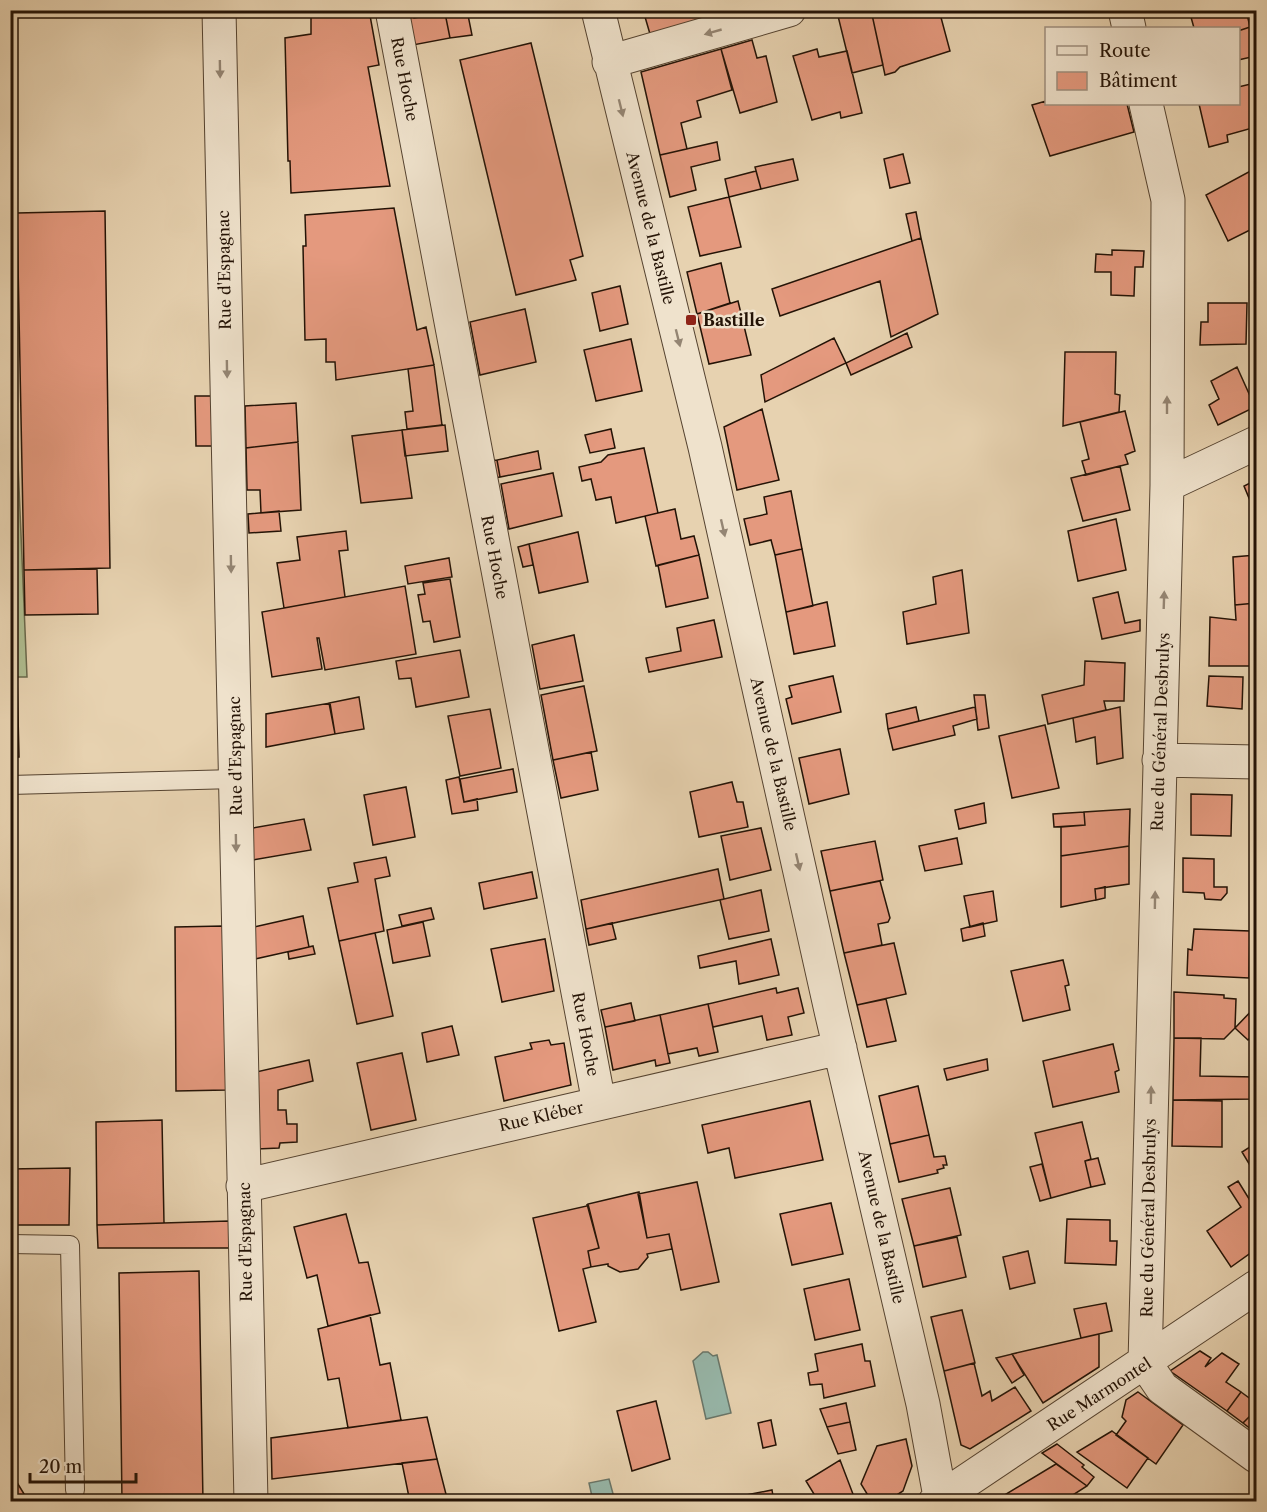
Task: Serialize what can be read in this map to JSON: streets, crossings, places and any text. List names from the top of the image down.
{
  "streets": {
    "street": [
      "Rue Hoche",
      "Avenue de la Bastille",
      "Rue d'Espagnac",
      "Rue du Général Desbrulys",
      "Rue Kléber",
      "Rue Marmontel"
    ]
  },
  "crossings": [
    ["Rue Hoche", "Rue Kléber"],
    ["Avenue de la Bastille", "Rue Kléber"],
    ["Avenue de la Bastille", "Rue Marmontel"],
    ["Rue d'Espagnac", "Rue Kléber"],
    ["Rue du Général Desbrulys", "Rue Marmontel"]
  ],
  "one_way": ["Avenue de la Bastille", "Rue d'Espagnac", "Rue du Général Desbrulys"],
  "places": {
    "transit": ["Bastille"]
  },
  "legend": ["Route", "Bâtiment"],
  "scale_bar": "20 m"
}
